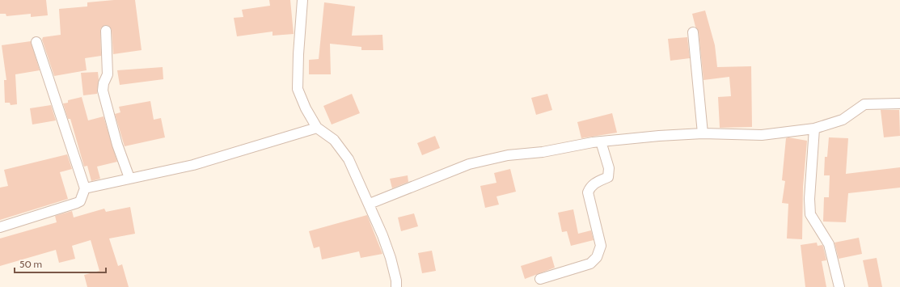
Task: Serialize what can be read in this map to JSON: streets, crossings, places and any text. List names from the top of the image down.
{
  "scale_bar": "50 m"
}
